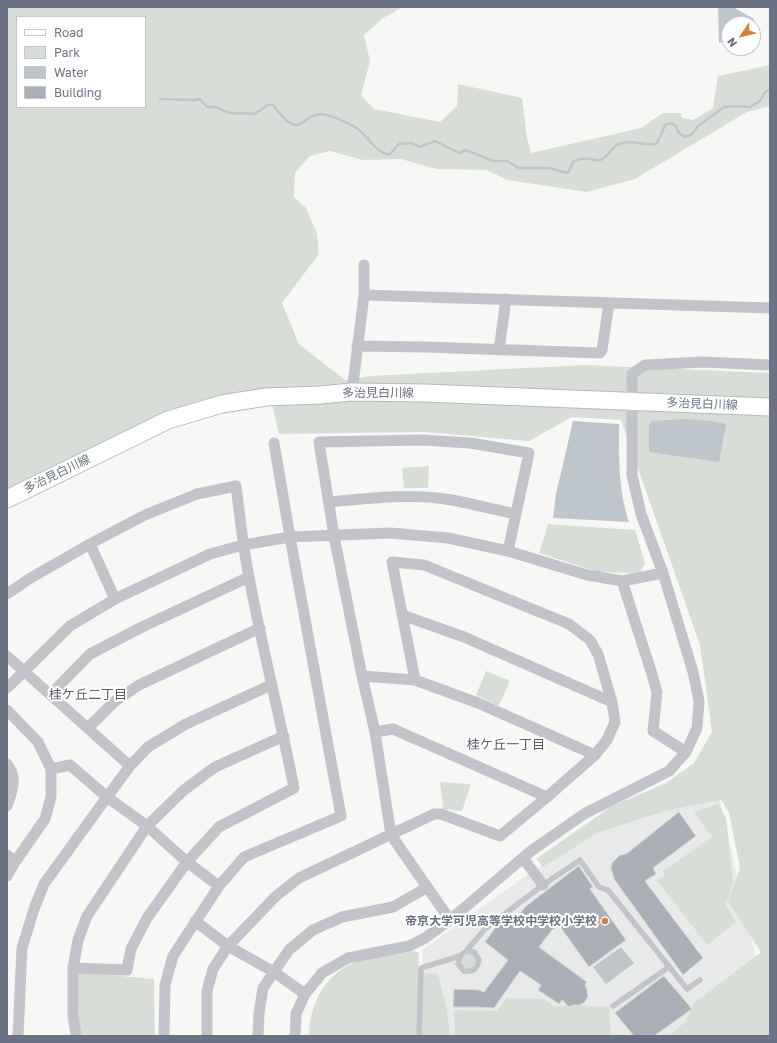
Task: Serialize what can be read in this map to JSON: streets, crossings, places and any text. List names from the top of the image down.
{
  "streets": {
    "main road": ["多治見白川線"]
  },
  "districts": ["桂ケ丘二丁目", "桂ケ丘一丁目"],
  "places": ["帝京大学可児高等学校中学校小学校"],
  "legend": [
    "Road",
    "Park",
    "Water",
    "Building"
  ],
  "north": "bottom left"
}
